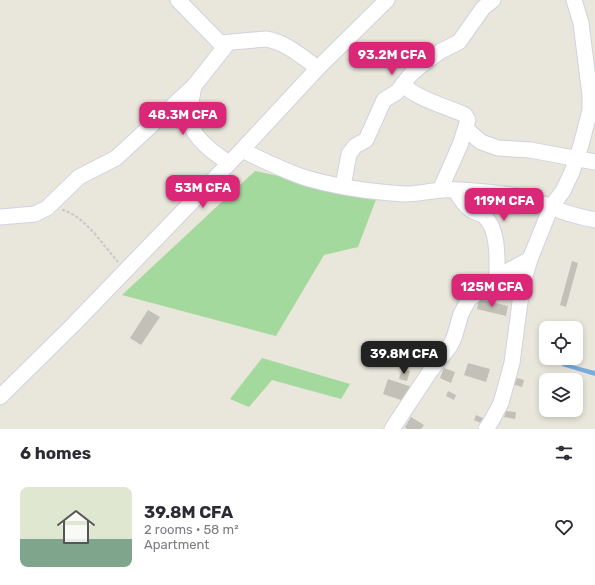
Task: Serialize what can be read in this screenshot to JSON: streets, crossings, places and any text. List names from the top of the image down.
{
  "page": {
    "price": [
      "93.2M CFA",
      "48.3M CFA",
      "53M CFA",
      "119M CFA",
      "125M CFA",
      "39.8M CFA"
    ],
    "heading": "6 homes",
    "list": [
      {
        "name": "39.8M CFA",
        "note": "2 rooms · 58 m² · Apartment"
      }
    ]
  }
}
